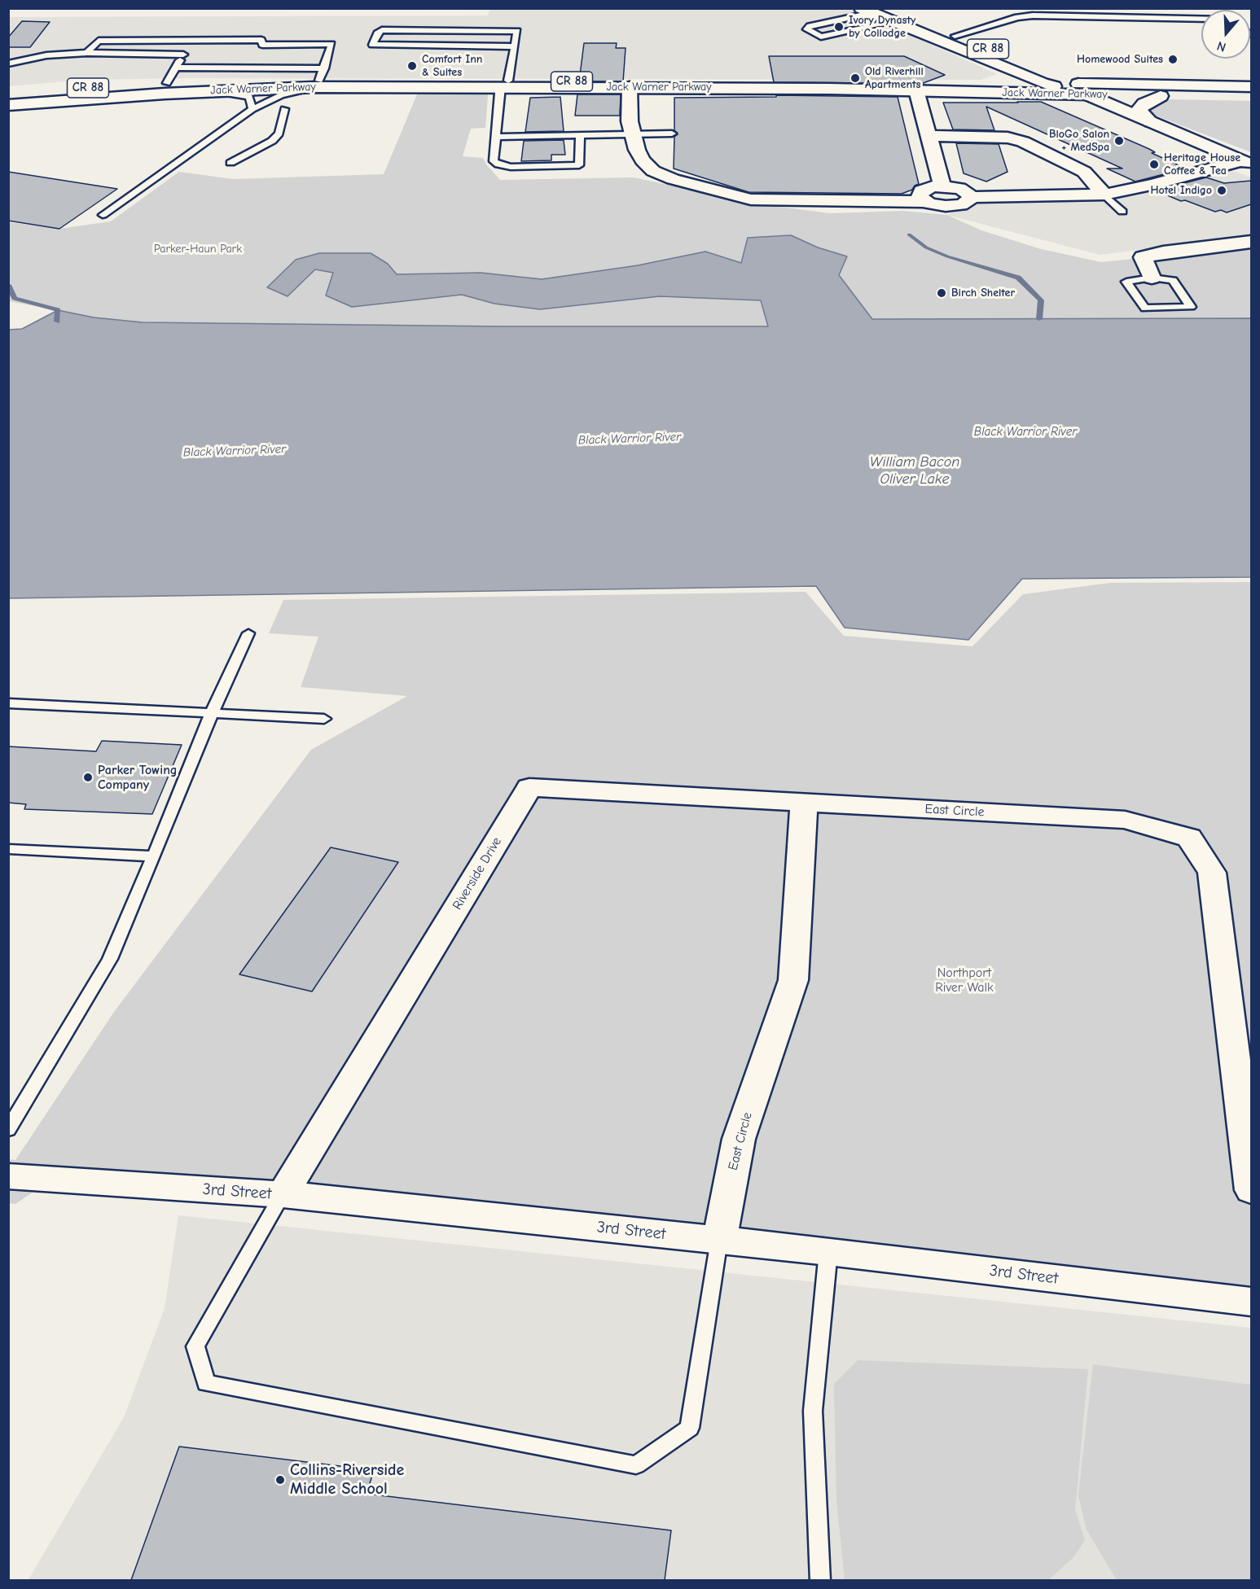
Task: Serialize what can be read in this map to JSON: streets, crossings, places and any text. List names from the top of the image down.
{
  "streets": {
    "street": [
      "CR 88",
      "Jack Warner Parkway",
      "East Circle",
      "Riverside Drive",
      "3rd Street"
    ]
  },
  "crossings": [
    ["CR 88", "Jack Warner Parkway"],
    ["East Circle", "Riverside Drive"],
    ["East Circle", "3rd Street"],
    ["Riverside Drive", "3rd Street"]
  ],
  "water": ["Black Warrior River", "William Bacon Oliver Lake"],
  "parks": ["Parker-Haun Park", "Northport River Walk"],
  "places": [
    "Ivory Dynasty by Collodge",
    "Homewood Suites",
    "Comfort Inn & Suites",
    "Old Riverhill Apartments",
    "BloGo Salon + MedSpa",
    "Heritage House Coffee & Tea",
    "Hotel Indigo",
    "Birch Shelter",
    "Parker Towing Company",
    "Collins-Riverside Middle School"
  ],
  "north": "bottom"
}
